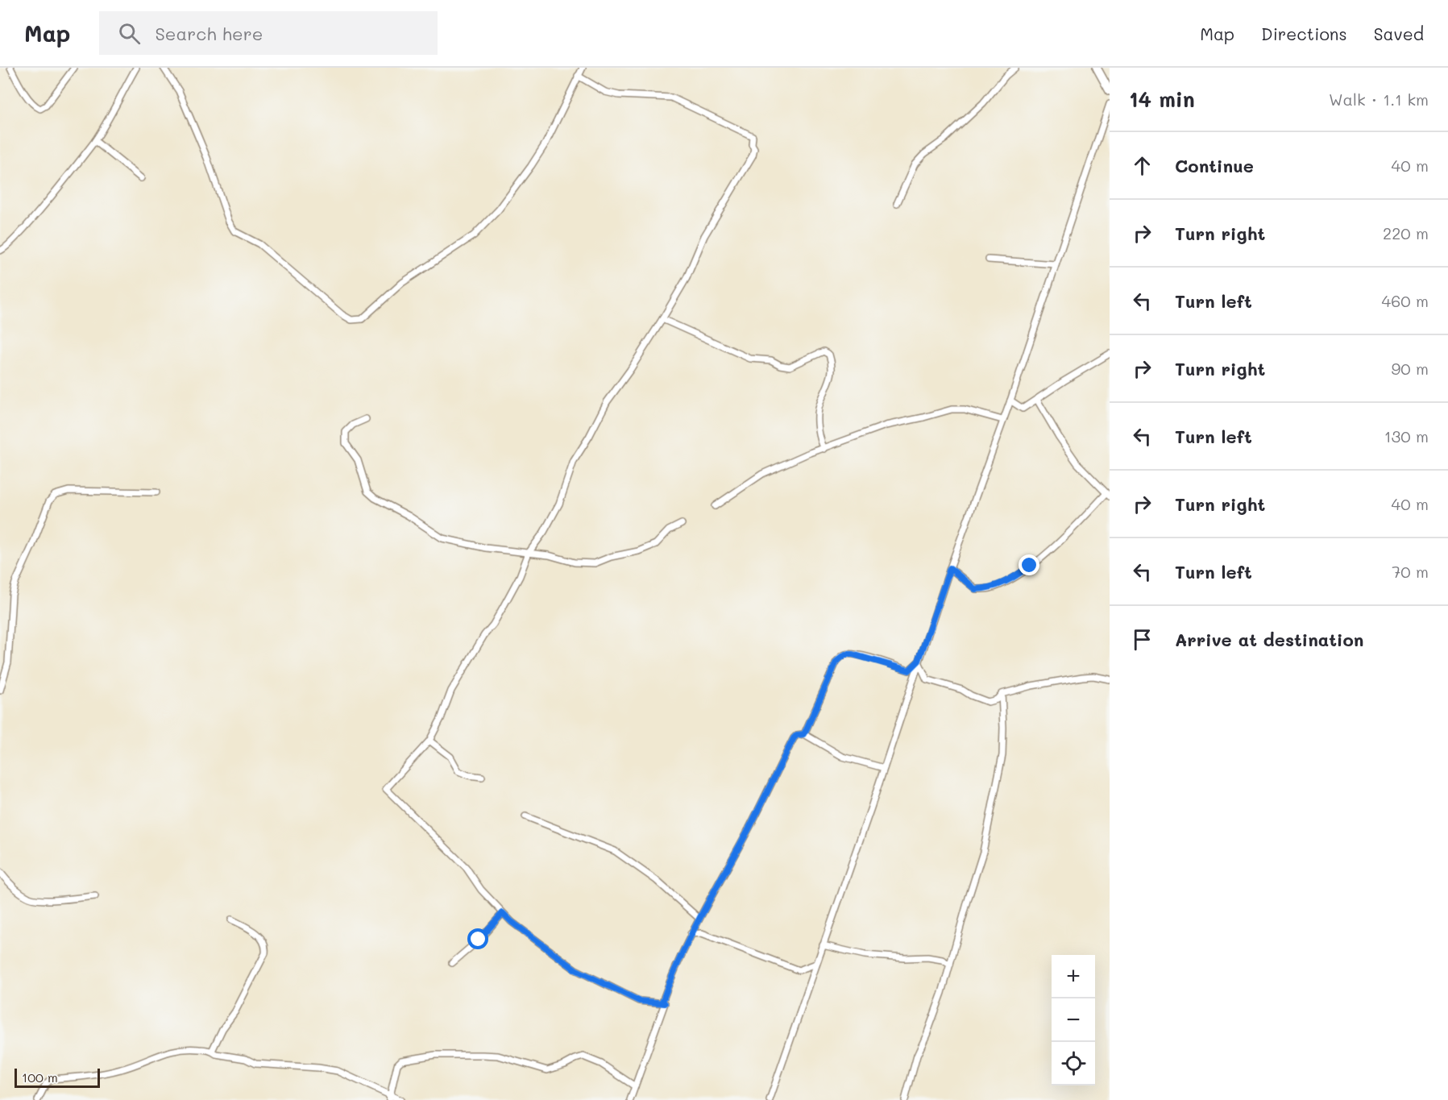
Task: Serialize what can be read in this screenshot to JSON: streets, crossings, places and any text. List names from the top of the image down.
{
  "scale_bar": "100 m",
  "page": {
    "header": "Map",
    "search": "Search here",
    "nav": ["Map", "Directions", "Saved"],
    "heading": ["14 min", "Walk · 1.1 km"],
    "list": [
      ["Continue", "40 m"],
      ["Turn right", "220 m"],
      ["Turn left", "460 m"],
      ["Turn right", "90 m"],
      ["Turn left", "130 m"],
      ["Turn right", "40 m"],
      ["Turn left", "70 m"],
      "Arrive at destination"
    ],
    "map_buttons": ["+", "−"],
    "scale": "100 m"
  }
}
